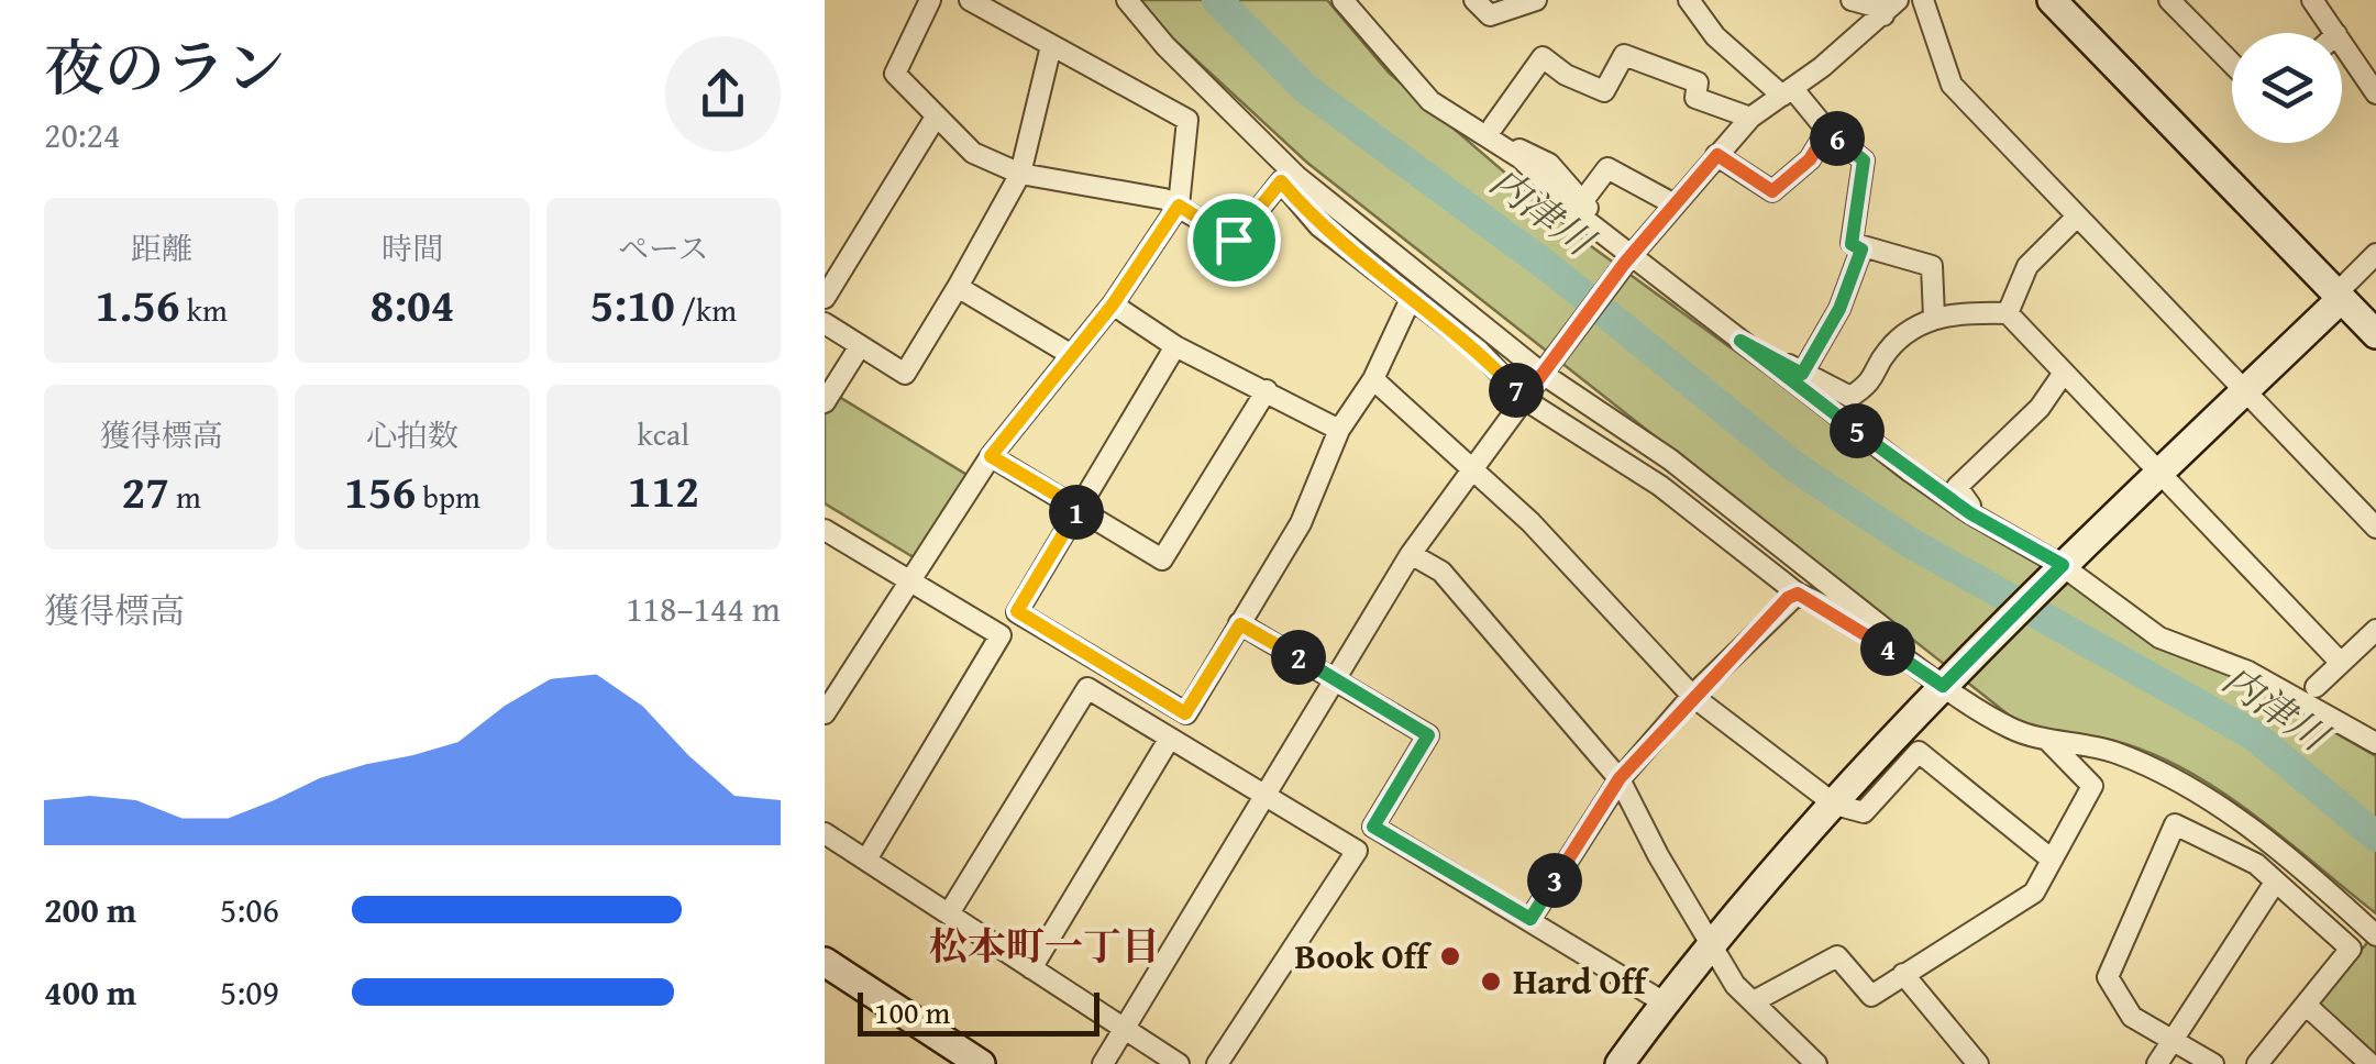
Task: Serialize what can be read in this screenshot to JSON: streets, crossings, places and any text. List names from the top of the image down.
{
  "districts": ["松本町一丁目"],
  "water": ["内津川"],
  "places": ["Book Off", "Hard Off"],
  "scale_bar": "100 m",
  "page": {
    "heading": ["夜のラン", "20:24"],
    "pins": [
      "6",
      "7",
      "5",
      "1",
      "4",
      "2",
      "3"
    ],
    "stats": [
      ["距離", "1.56 km"],
      ["時間", "8:04"],
      ["ペース", "5:10 /km"],
      ["獲得標高", "27 m"],
      ["心拍数", "156 bpm"],
      ["kcal", "112"]
    ],
    "chart": ["獲得標高", "118–144 m"],
    "list": [
      {
        "name": "200 m",
        "note": "5:06"
      },
      {
        "name": "400 m",
        "note": "5:09"
      }
    ],
    "scale": "100 m"
  }
}
